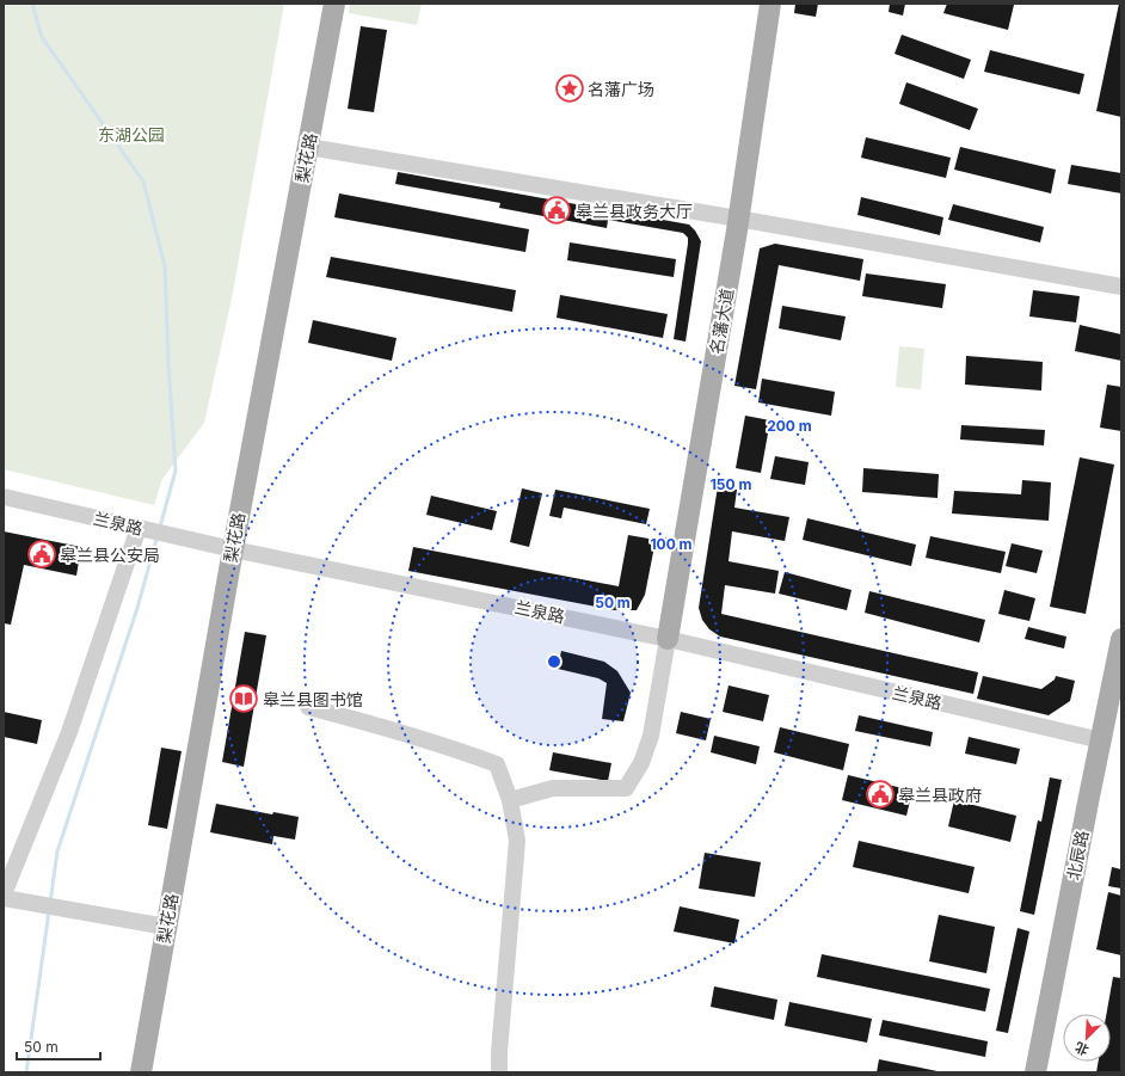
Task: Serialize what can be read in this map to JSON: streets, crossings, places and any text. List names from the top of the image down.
{
  "streets": {
    "main road": ["梨花路", "名藩大道", "北辰路"],
    "street": ["兰泉路"]
  },
  "crossings": [
    ["梨花路", "兰泉路"],
    ["名藩大道", "兰泉路"],
    ["兰泉路", "北辰路"]
  ],
  "parks": ["东湖公园"],
  "places": {
    "place": ["名藩广场"],
    "public building": ["皋兰县政务大厅", "皋兰县公安局", "皋兰县政府"],
    "library": ["皋兰县图书馆"]
  },
  "scale_bar": "50 m",
  "north": "bottom left",
  "rings": [
    "200 m",
    "150 m",
    "100 m",
    "50 m"
  ]
}
